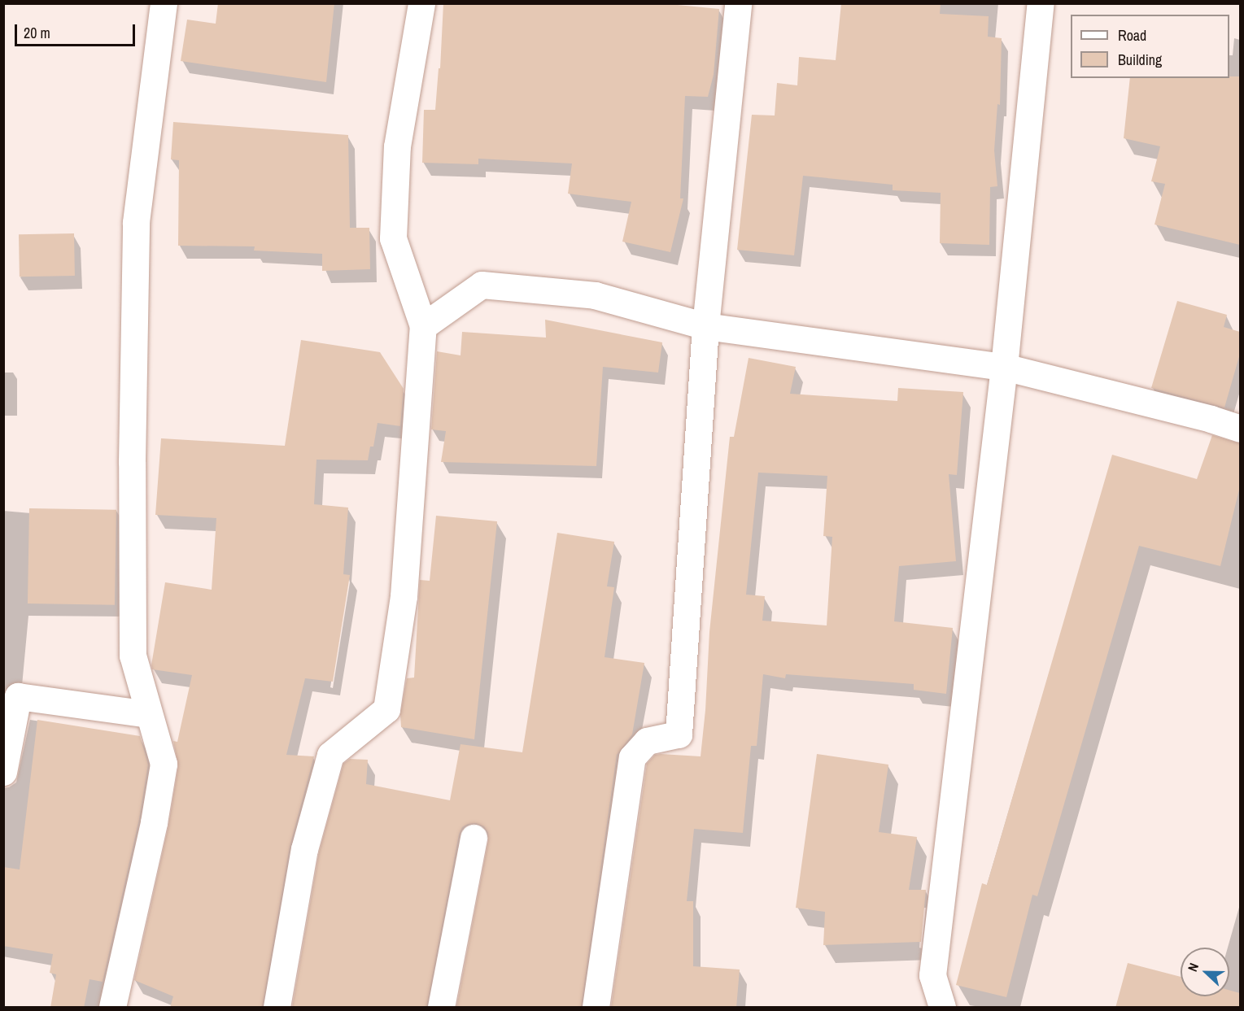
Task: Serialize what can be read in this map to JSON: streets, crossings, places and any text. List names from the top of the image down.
{
  "legend": ["Road", "Building"],
  "scale_bar": "20 m",
  "north": "left"
}
